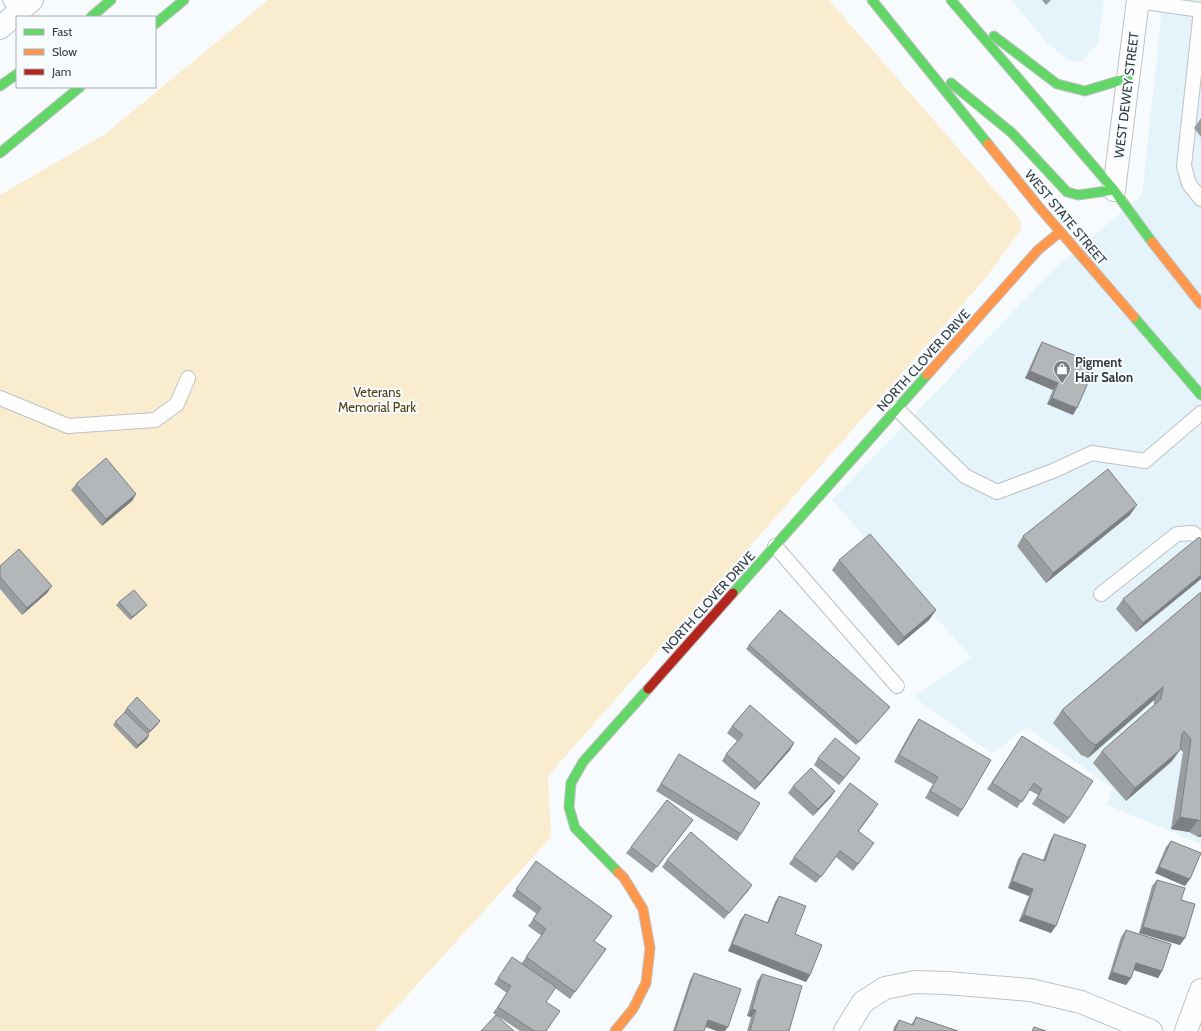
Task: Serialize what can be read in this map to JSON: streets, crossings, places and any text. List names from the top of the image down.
{
  "streets": {
    "main road": ["WEST STATE STREET", "NORTH CLOVER DRIVE"],
    "street": ["WEST DEWEY STREET"]
  },
  "crossings": [
    ["WEST DEWEY STREET", "WEST STATE STREET"],
    ["WEST STATE STREET", "NORTH CLOVER DRIVE"]
  ],
  "parks": ["Veterans Memorial Park"],
  "places": {
    "shop": ["Pigment Hair Salon"]
  },
  "legend": ["Fast", "Slow", "Jam"]
}
